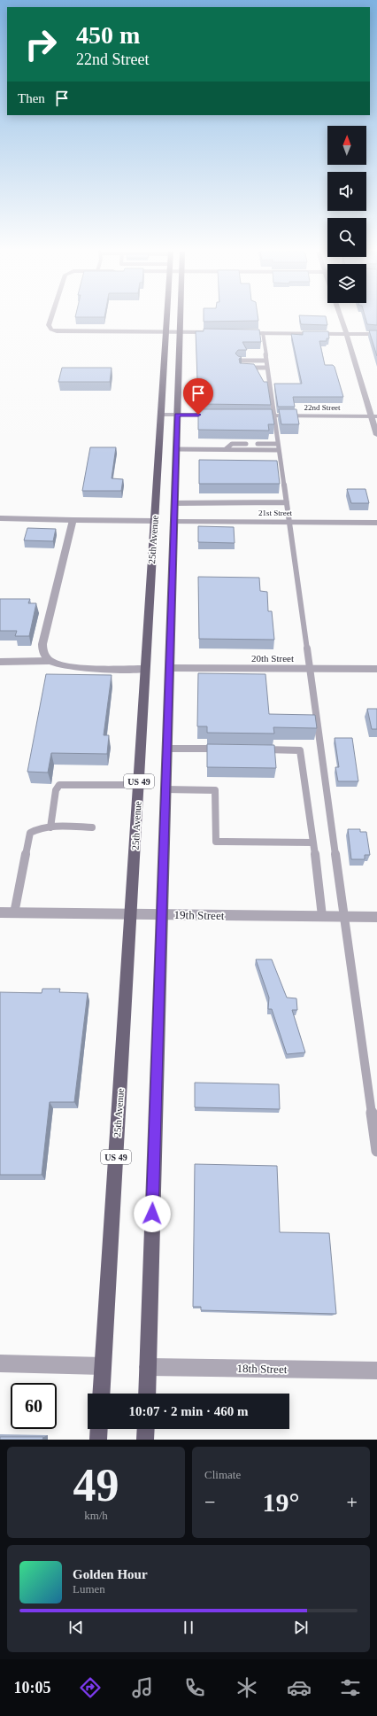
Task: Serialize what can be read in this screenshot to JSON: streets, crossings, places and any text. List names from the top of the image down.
{
  "streets": {
    "main road": ["25th Avenue", "US 49"],
    "street": [
      "22nd Street",
      "21st Street",
      "20th Street",
      "19th Street",
      "18th Street"
    ]
  },
  "crossings": [
    ["21st Street", "25th Avenue"],
    ["25th Avenue", "20th Street"],
    ["25th Avenue", "19th Street"],
    ["25th Avenue", "18th Street"]
  ],
  "north": "top",
  "page": {
    "turn": ["450 m", "22nd Street"],
    "then": "Then",
    "limit": "60",
    "trip": "10:07 · 2 min · 460 m",
    "tile": [
      ["49", "km/h"],
      "Climate"
    ],
    "heat": ["−", "19°", "+"],
    "song": ["Golden Hour", "Lumen"],
    "tabs": "10:05"
  }
}
